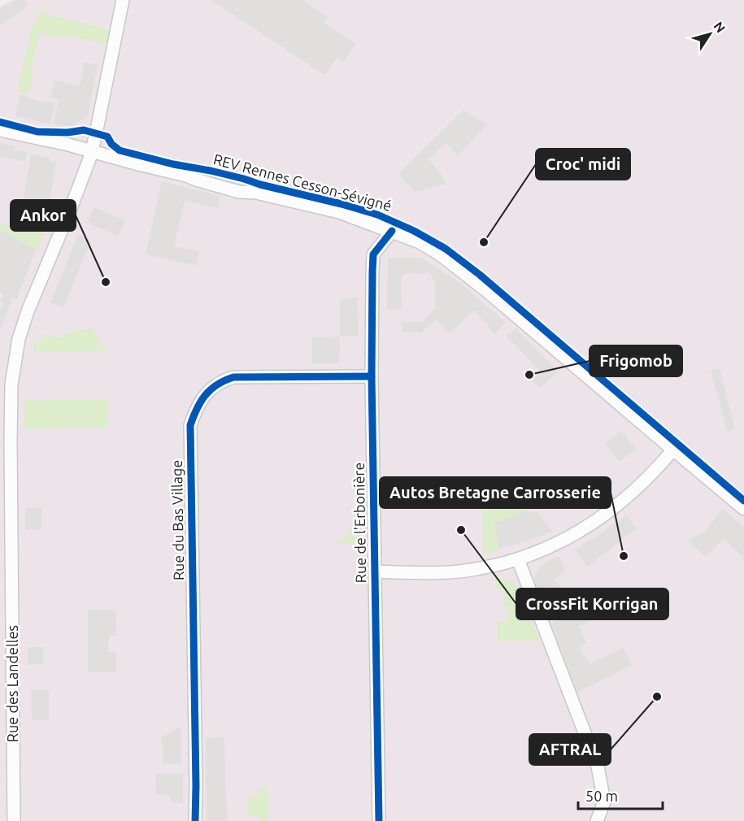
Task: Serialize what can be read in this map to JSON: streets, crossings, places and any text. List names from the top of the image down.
{
  "streets": {
    "street": ["Rue du Bas Village", "Rue de l'Erbonière", "Rue des Landelles"],
    "cycle path": ["REV Rennes Cesson-Sévigné"]
  },
  "crossings": [
    ["Rue du Bas Village", "Rue de l'Erbonière"]
  ],
  "places": [
    "Croc' midi",
    "Ankor",
    "Frigomob",
    "CrossFit Korrigan",
    "Autos Bretagne Carrosserie",
    "AFTRAL"
  ],
  "scale_bar": "50 m",
  "north": "top right"
}
